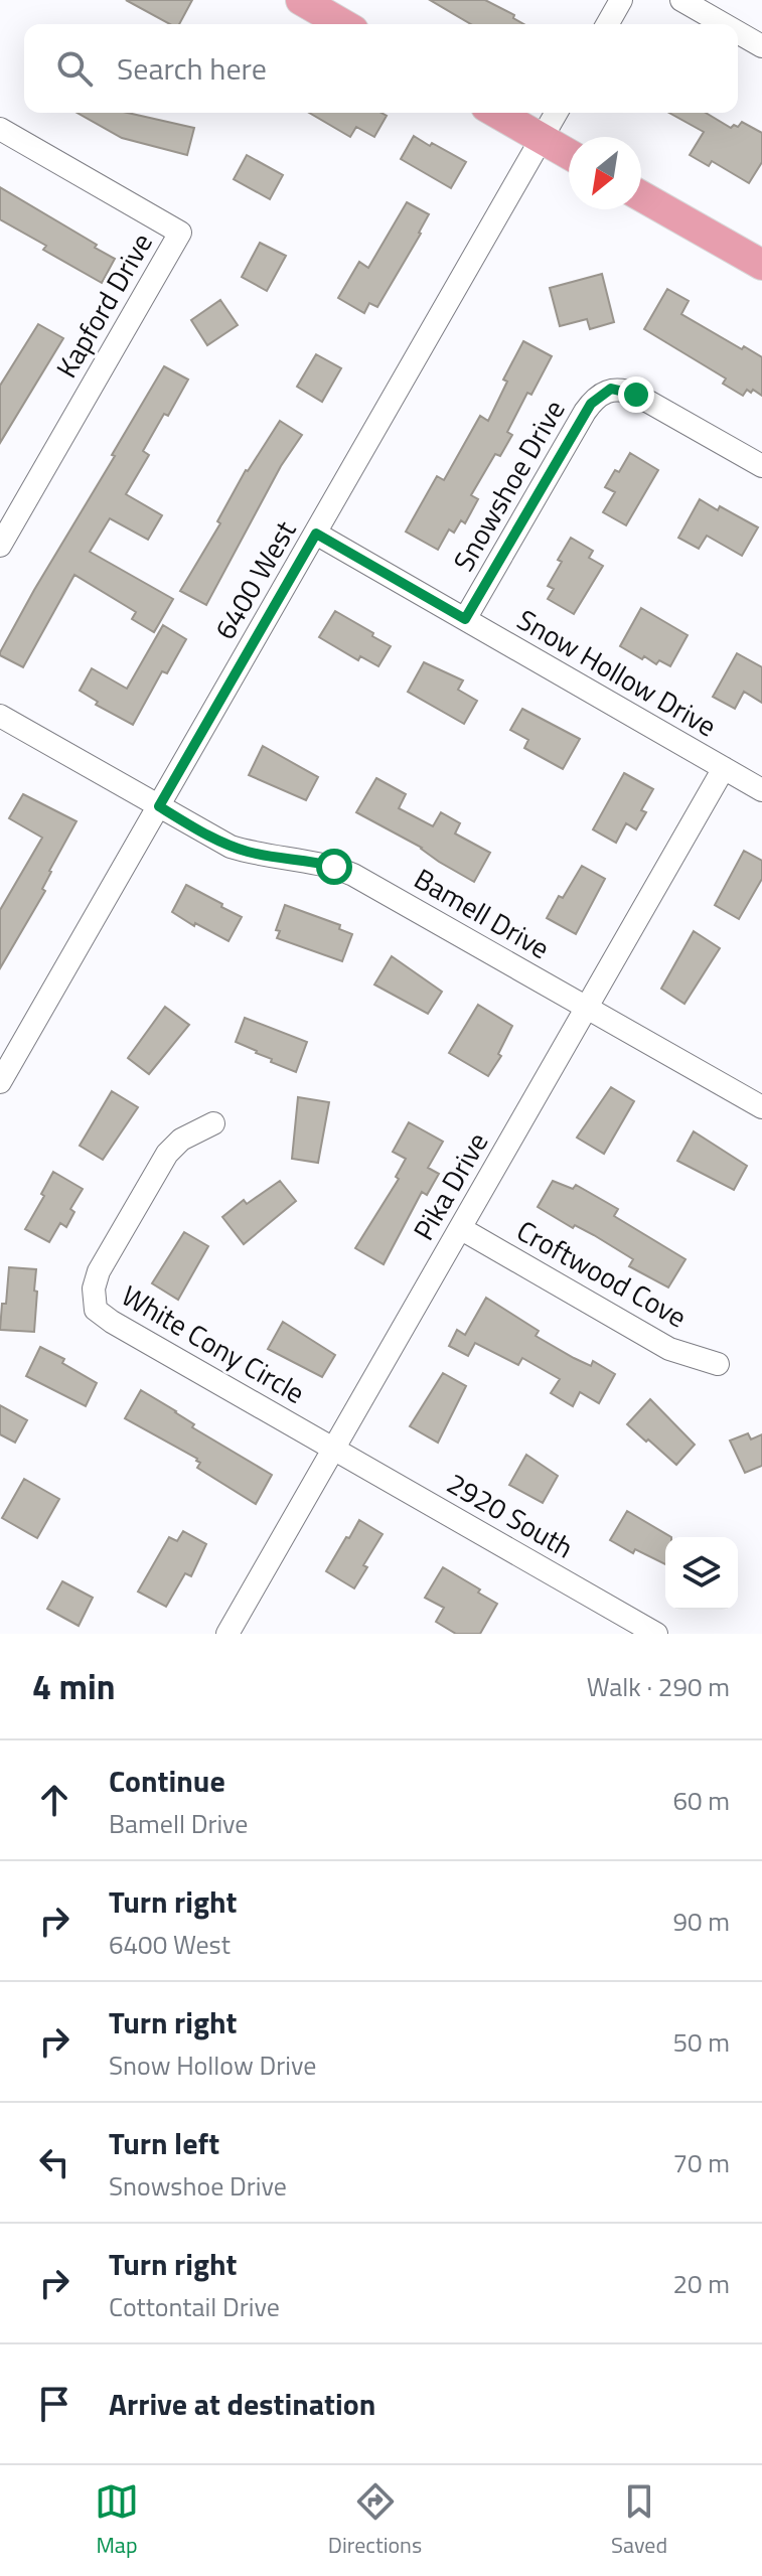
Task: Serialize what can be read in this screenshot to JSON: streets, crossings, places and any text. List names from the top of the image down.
{
  "streets": {
    "street": [
      "Kapford Drive",
      "Snowshoe Drive",
      "6400 West",
      "Snow Hollow Drive",
      "Bamell Drive",
      "Pika Drive",
      "Croftwood Cove",
      "White Cony Circle",
      "2920 South"
    ]
  },
  "crossings": [
    ["Snowshoe Drive", "Snow Hollow Drive"],
    ["6400 West", "Snow Hollow Drive"],
    ["6400 West", "Bamell Drive"],
    ["Snow Hollow Drive", "Pika Drive"],
    ["Bamell Drive", "Pika Drive"],
    ["Pika Drive", "Croftwood Cove"],
    ["Pika Drive", "White Cony Circle"],
    ["Pika Drive", "2920 South"],
    ["White Cony Circle", "2920 South"]
  ],
  "north": "bottom left",
  "page": {
    "search": "Search here",
    "heading": ["4 min", "Walk · 290 m"],
    "list": [
      ["Continue", "Bamell Drive", "60 m"],
      ["Turn right", "6400 West", "90 m"],
      ["Turn right", "Snow Hollow Drive", "50 m"],
      ["Turn left", "Snowshoe Drive", "70 m"],
      ["Turn right", "Cottontail Drive", "20 m"],
      "Arrive at destination"
    ],
    "nav": ["Map", "Directions", "Saved"]
  }
}
